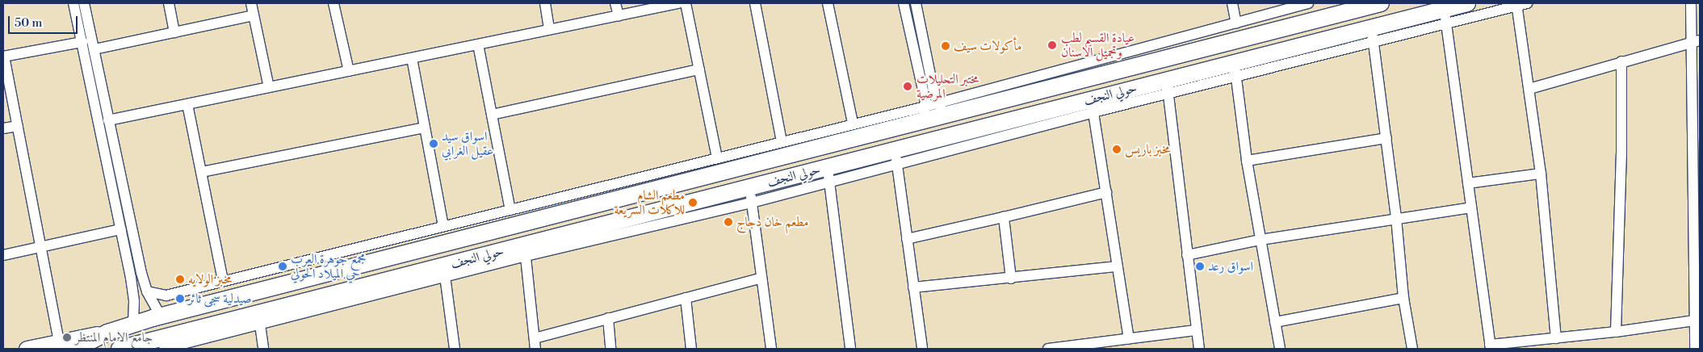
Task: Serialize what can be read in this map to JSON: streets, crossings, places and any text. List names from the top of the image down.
{
  "streets": {
    "main road": ["حولي النجف"]
  },
  "places": [
    "عيادة القسيم لطب وتجميل الاسنان",
    "مأكولات سيف",
    "مختبر التحليلات المرضية",
    "اسواق سيد عقيل الغرابي",
    "مخبز باريس",
    "مطعم الشام للاكلات السريعة",
    "مطعم خان دجاج",
    "مجمع جوهرة العرب حي الميلاد الحولي",
    "اسواق رعد",
    "مخبز الولايه",
    "صيدلية سجى ثائر",
    "جامع الامام المنتظر"
  ],
  "scale_bar": "50 m"
}
